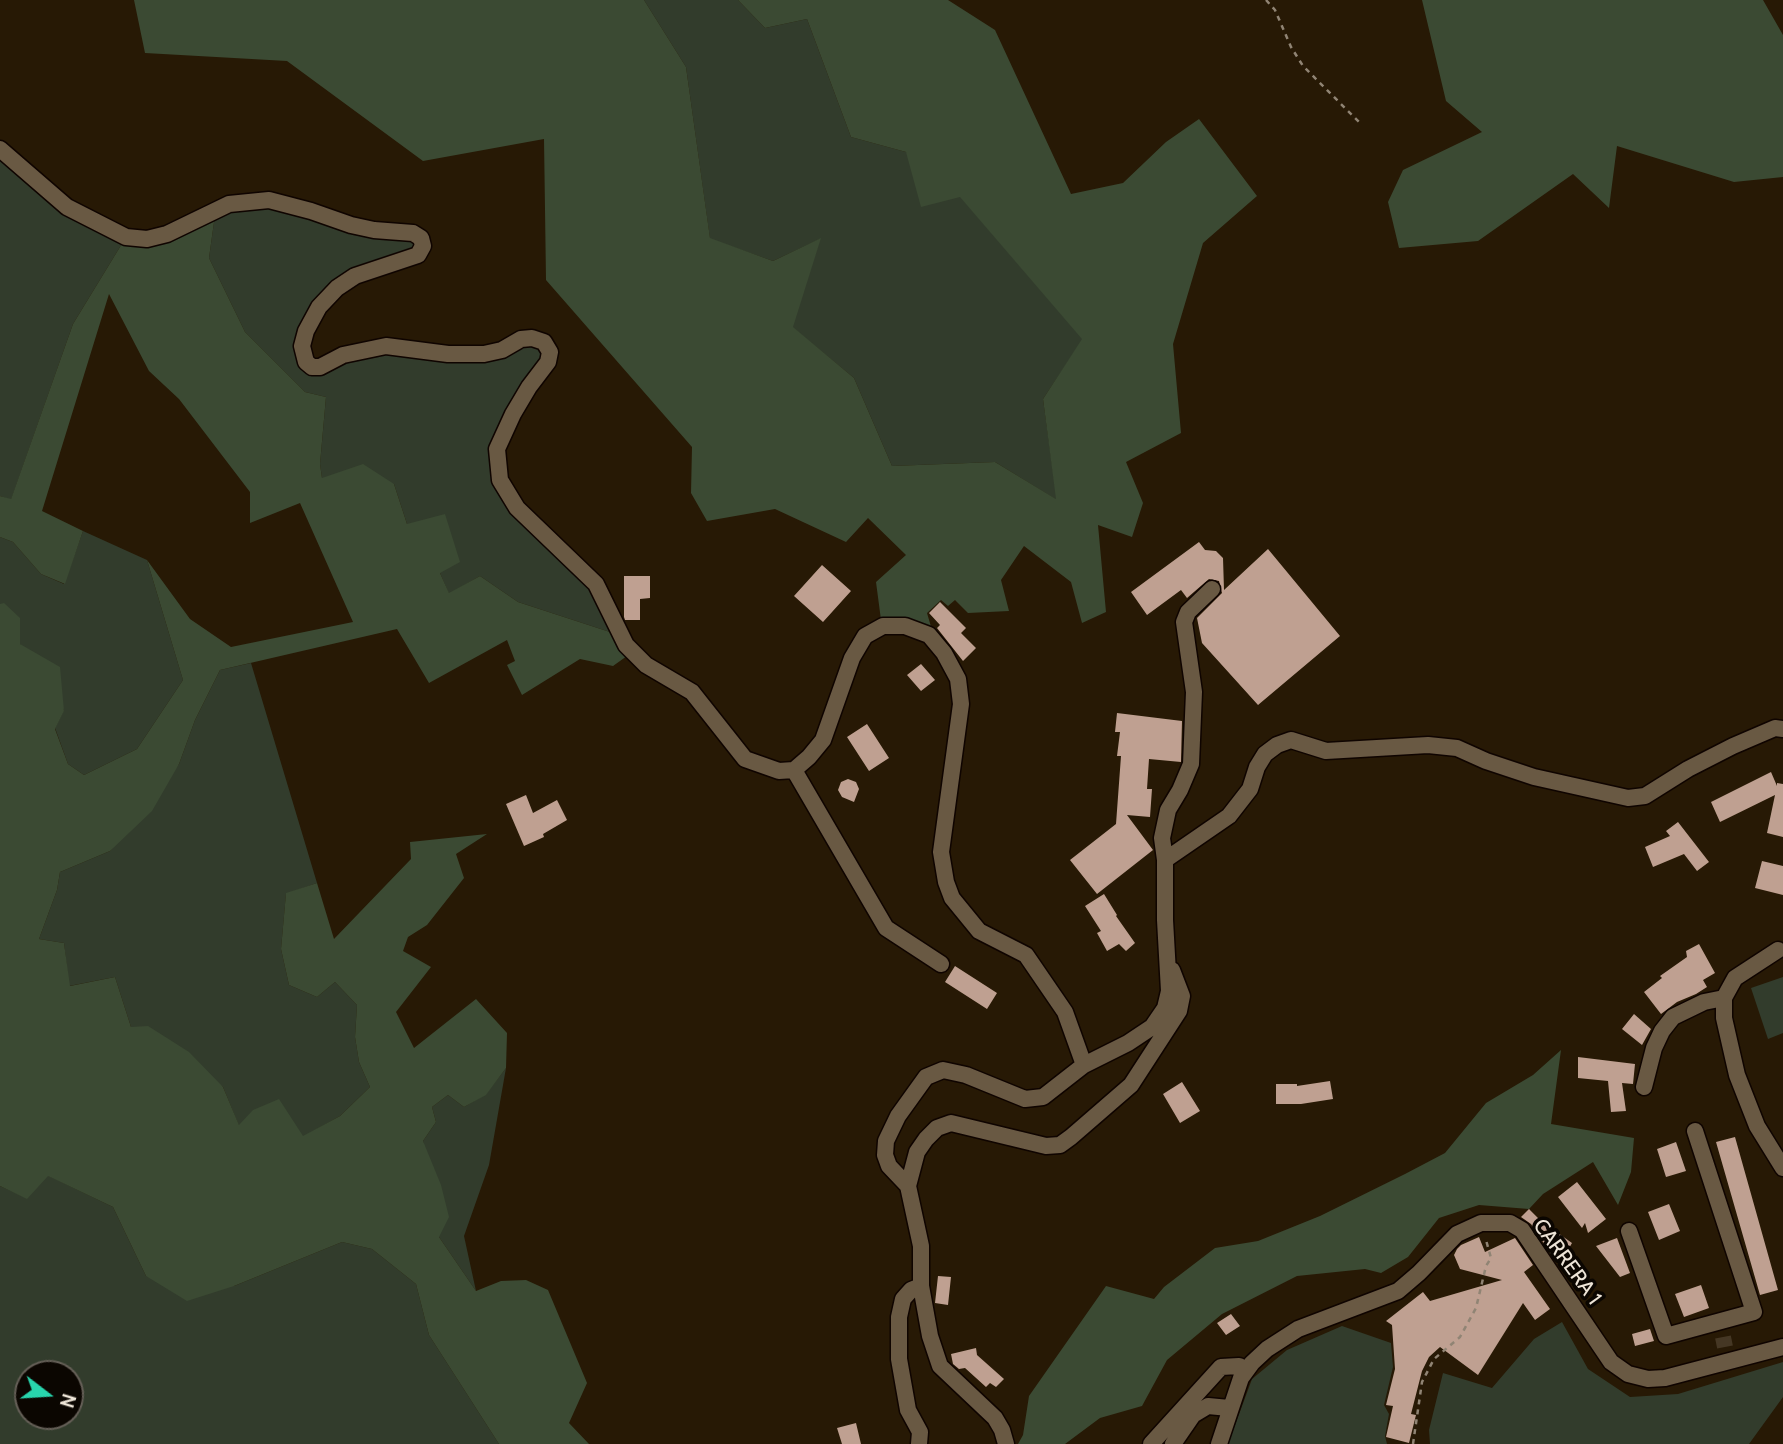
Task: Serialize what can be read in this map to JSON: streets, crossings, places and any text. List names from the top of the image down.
{
  "streets": {
    "street": ["CARRERA 1"]
  },
  "north": "right"
}
